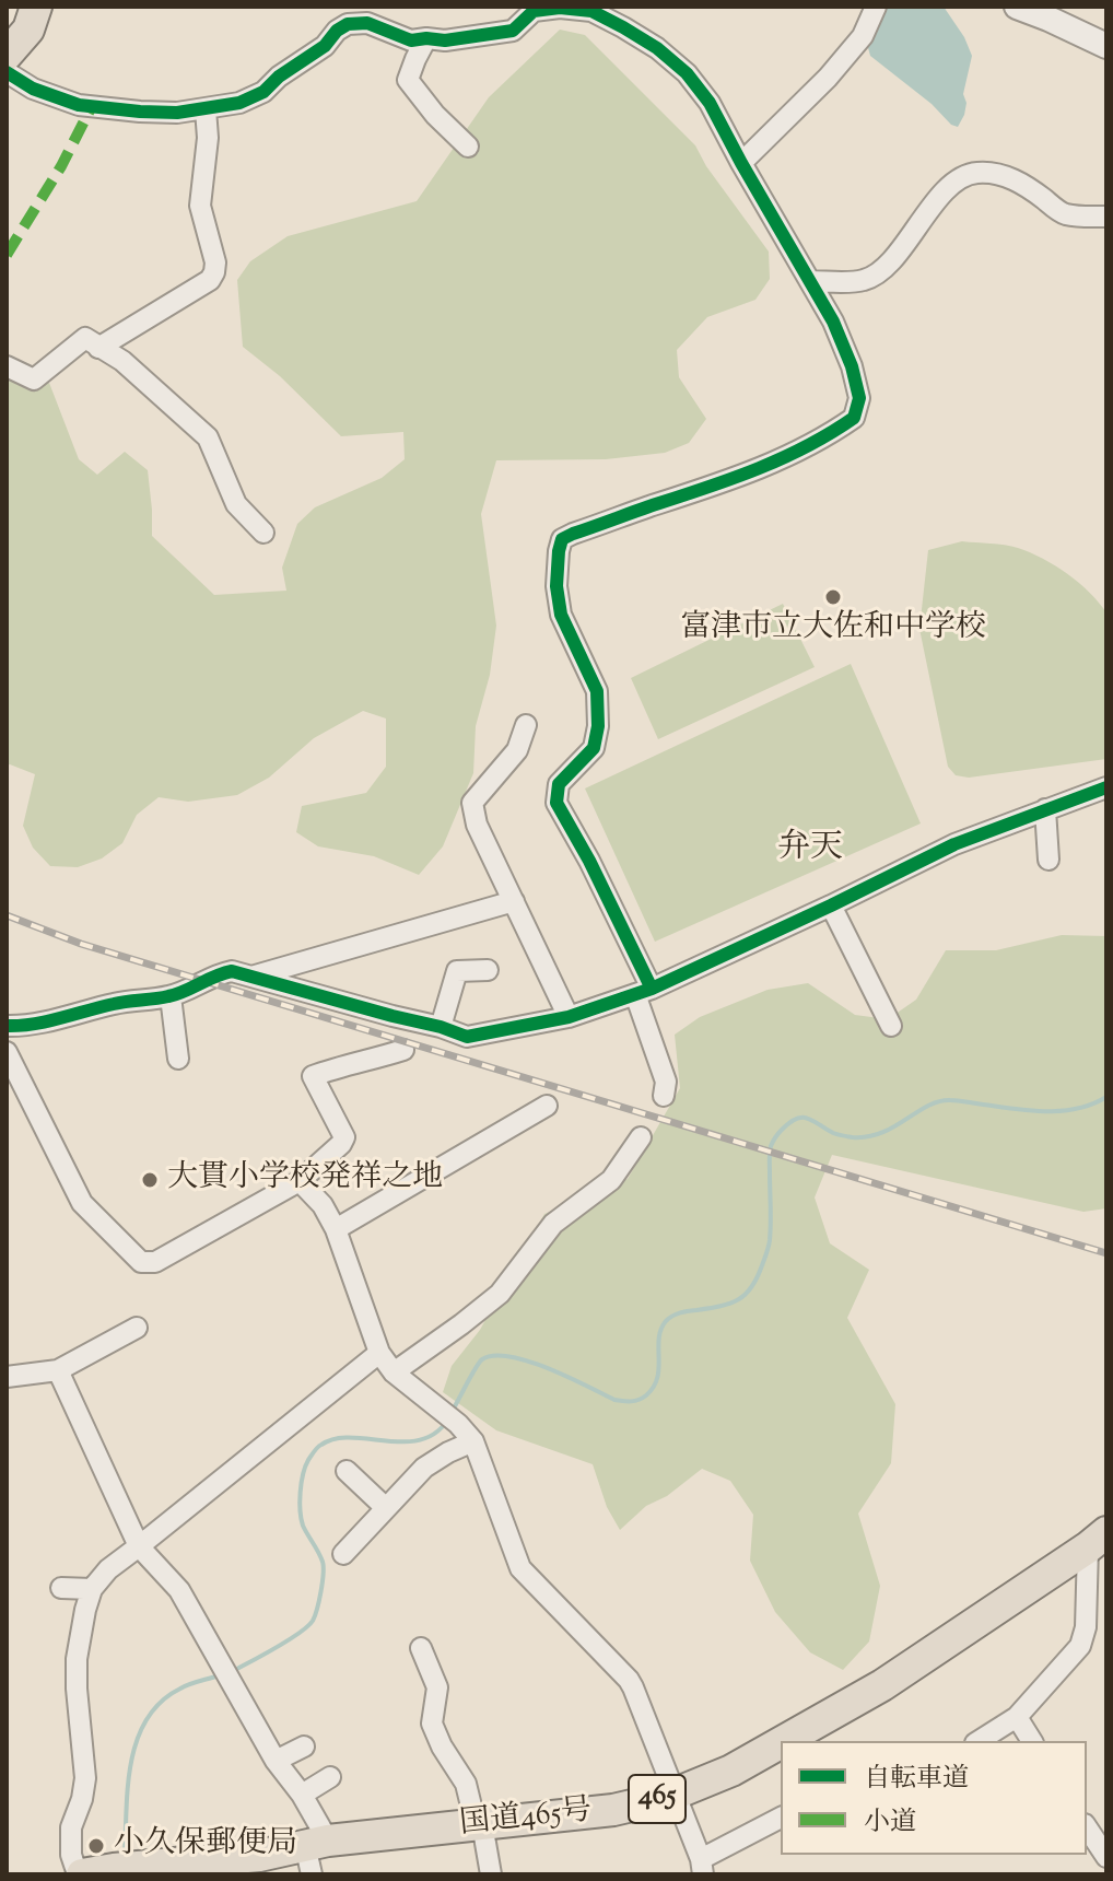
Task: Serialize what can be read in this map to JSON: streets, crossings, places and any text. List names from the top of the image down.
{
  "streets": {
    "highway": ["465", "国道465号"]
  },
  "districts": ["弁天"],
  "places": ["富津市立大佐和中学校", "大貫小学校発祥之地", "小久保郵便局"],
  "legend": ["自転車道", "小道"]
}
